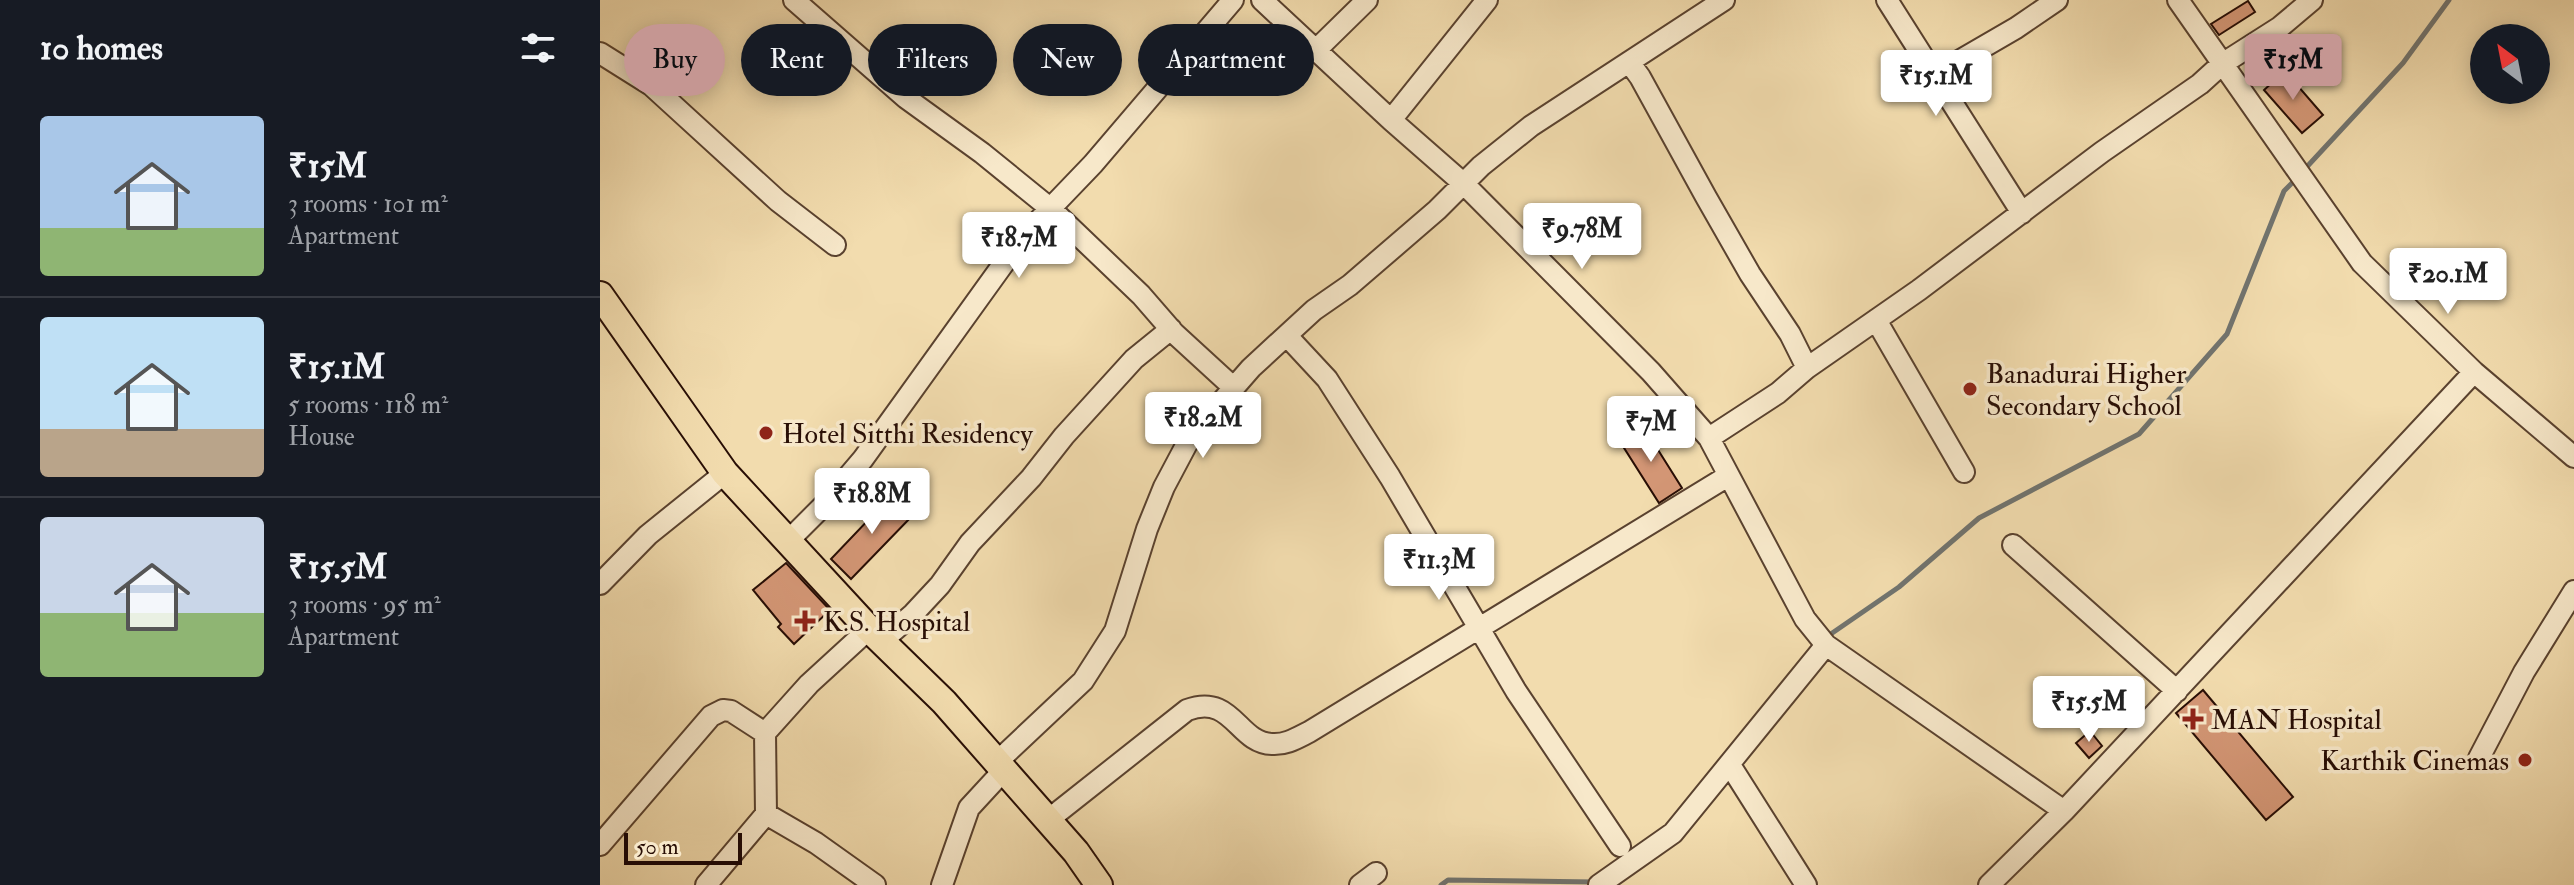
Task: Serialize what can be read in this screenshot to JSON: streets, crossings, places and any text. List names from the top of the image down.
{
  "places": {
    "other": ["Banadurai Higher Secondary School", "Hotel Sitthi Residency", "Karthik Cinemas"],
    "health": ["K.S. Hospital", "MAN Hospital"]
  },
  "scale_bar": "50 m",
  "north": "top left",
  "page": {
    "heading": "10 homes",
    "chip": [
      "Buy",
      "Rent",
      "Filters",
      "New",
      "Apartment"
    ],
    "price": [
      "₹15M",
      "₹15.1M",
      "₹9.78M",
      "₹18.7M",
      "₹20.1M",
      "₹18.2M",
      "₹7M",
      "₹18.8M",
      "₹11.3M",
      "₹15.5M"
    ],
    "list": [
      {
        "name": "₹15M",
        "note": "3 rooms · 101 m² · Apartment"
      },
      {
        "name": "₹15.1M",
        "note": "5 rooms · 118 m² · House"
      },
      {
        "name": "₹15.5M",
        "note": "3 rooms · 95 m² · Apartment"
      }
    ],
    "scale": "50 m"
  }
}
